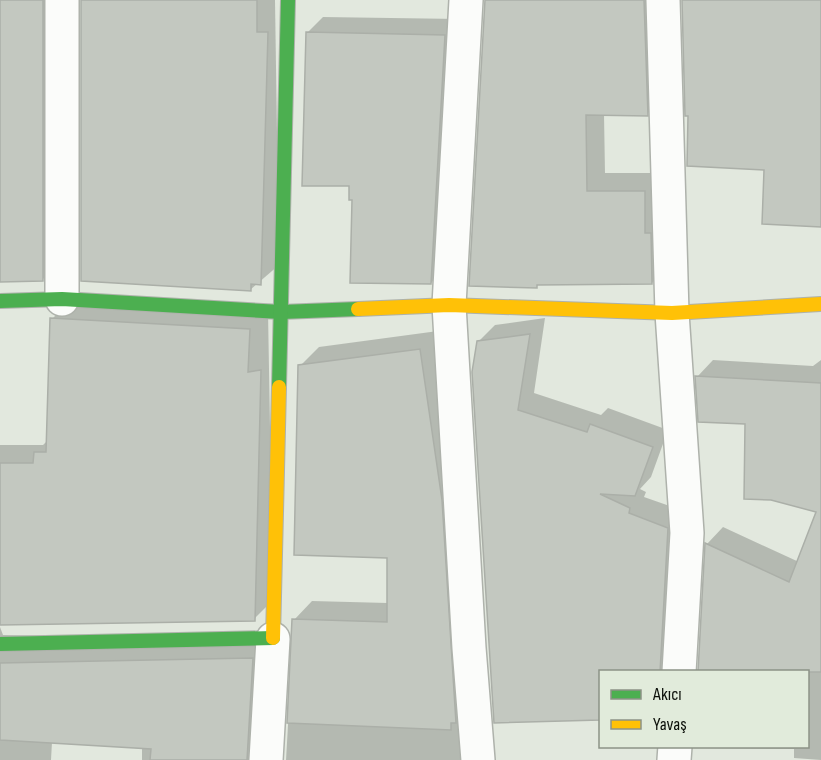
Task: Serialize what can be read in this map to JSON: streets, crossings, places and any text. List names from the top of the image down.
{
  "legend": ["Akıcı", "Yavaş"]
}
